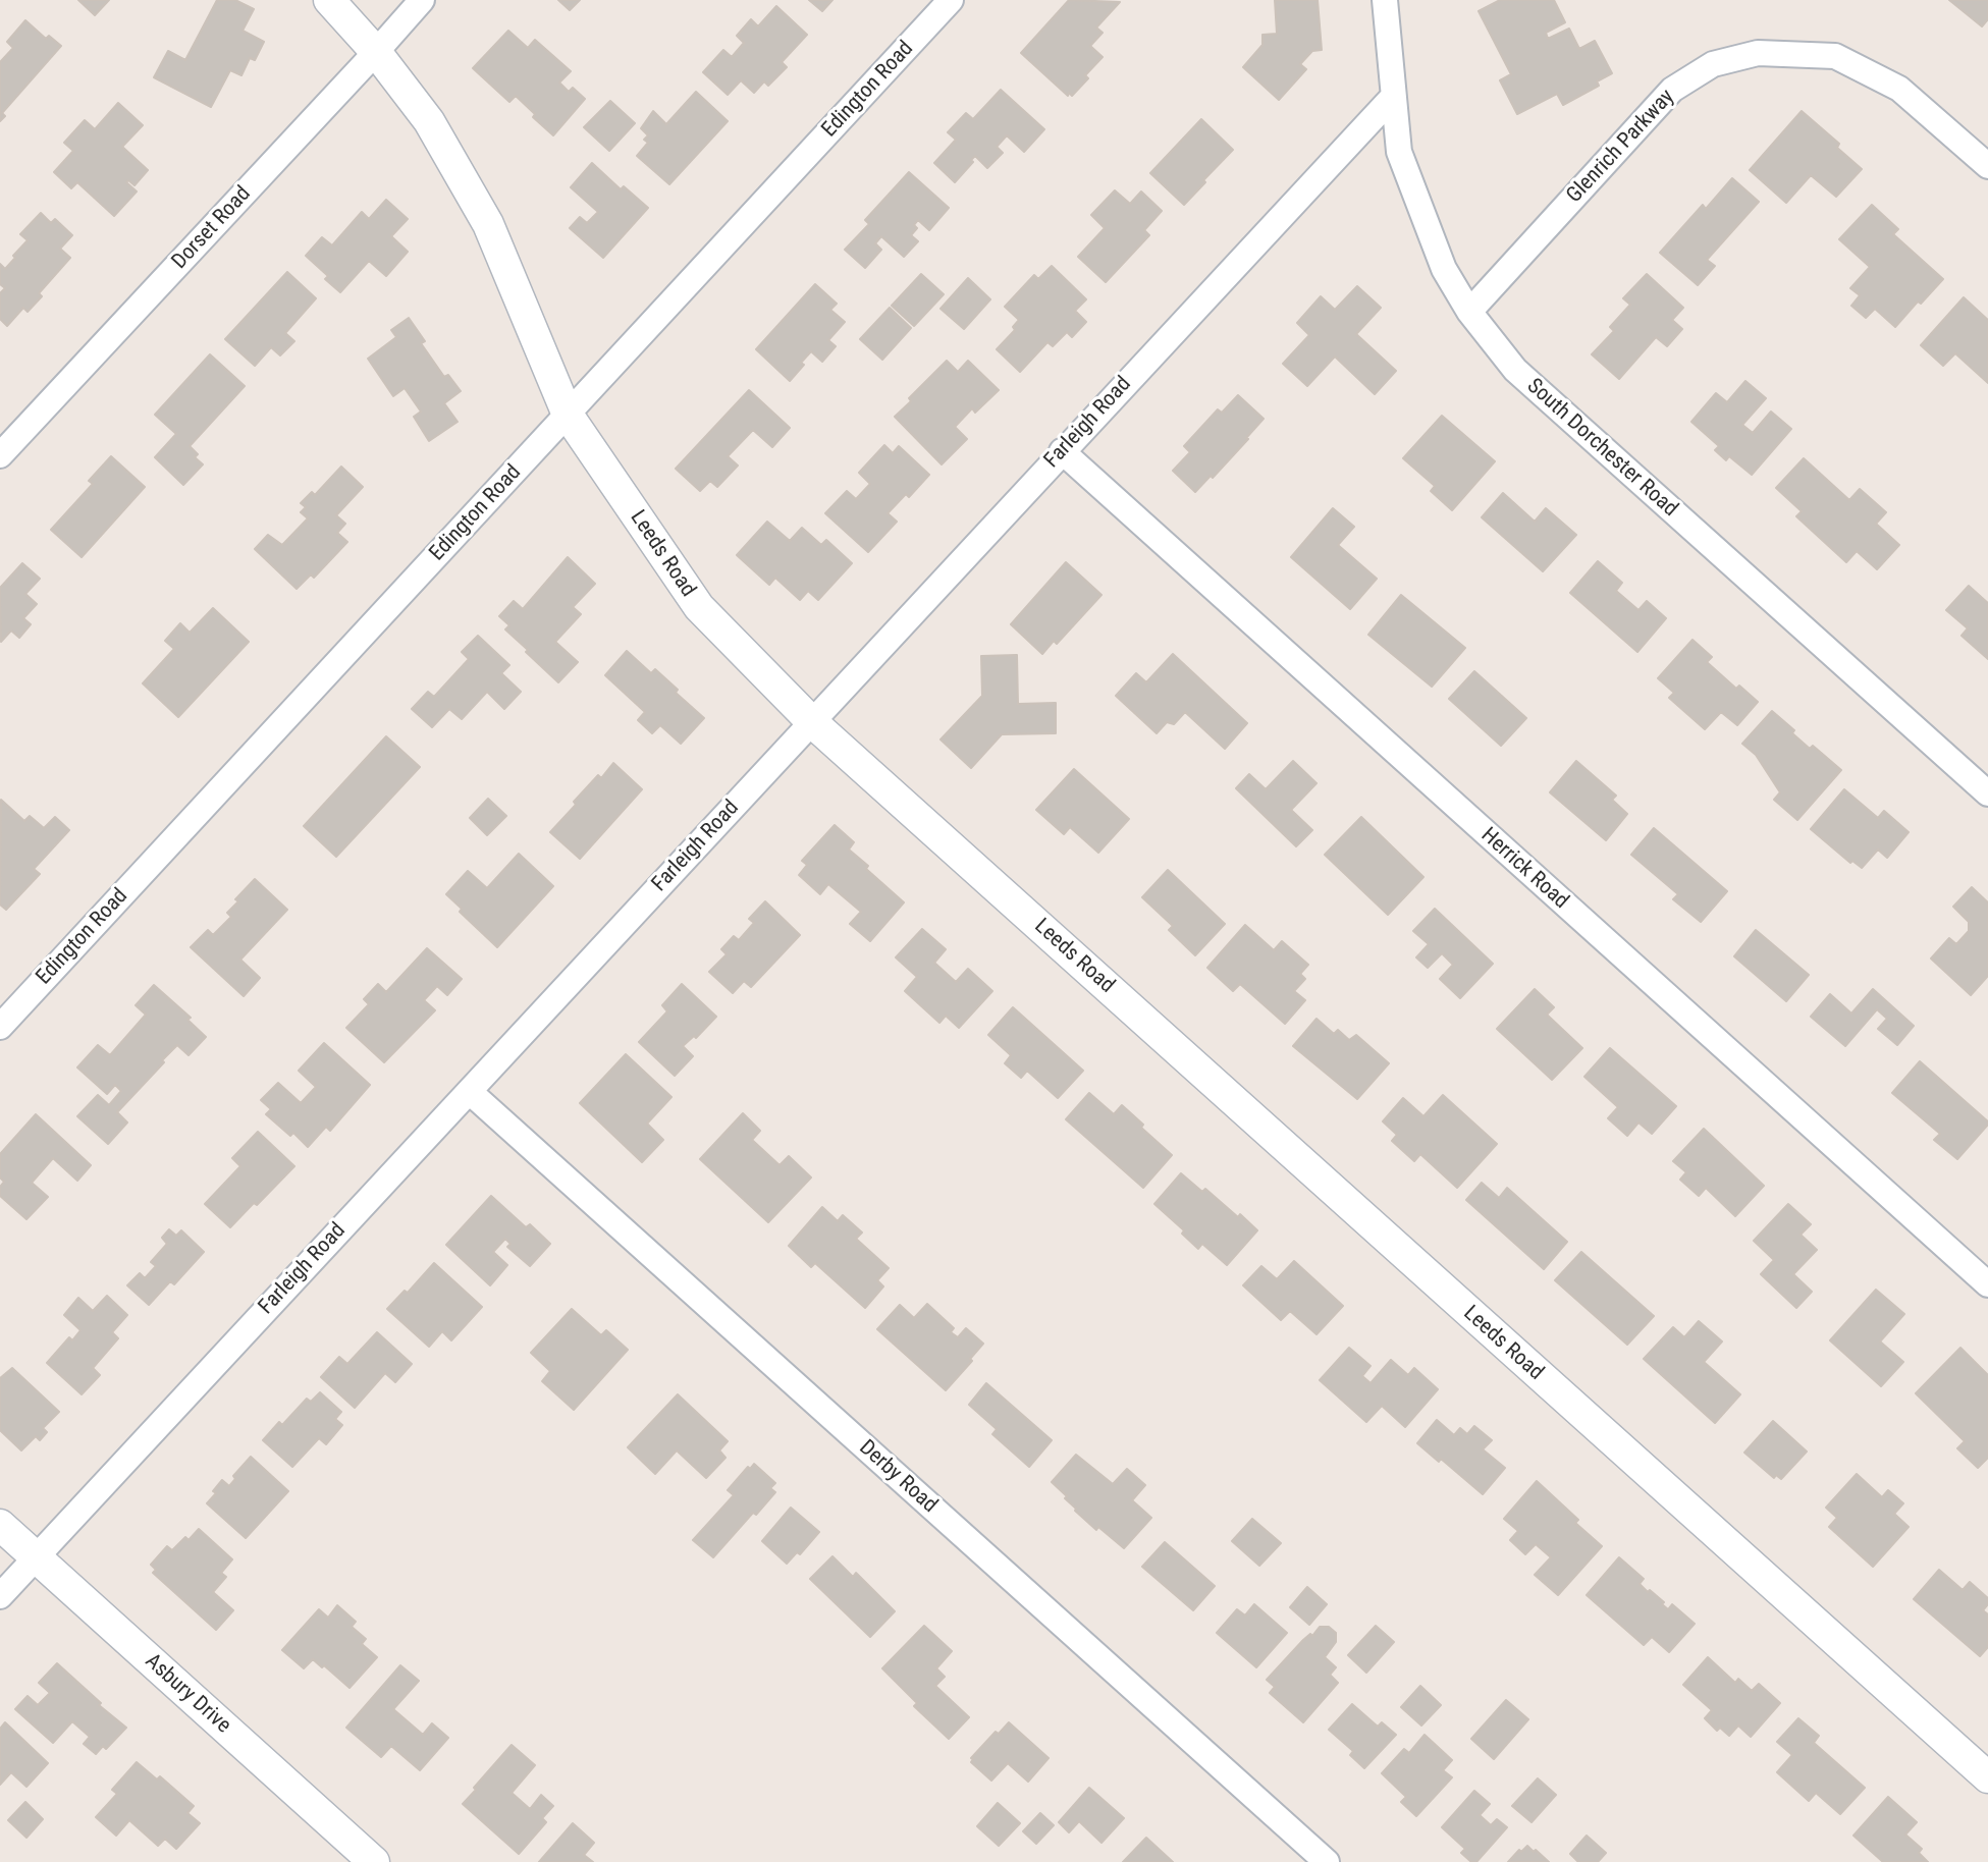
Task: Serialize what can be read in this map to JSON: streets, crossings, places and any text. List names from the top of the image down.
{
  "streets": {
    "street": [
      "Edington Road",
      "Glenrich Parkway",
      "Dorset Road",
      "Farleigh Road",
      "South Dorchester Road",
      "Leeds Road",
      "Herrick Road",
      "Derby Road",
      "Asbury Drive"
    ]
  },
  "crossings": [
    ["Edington Road", "Leeds Road"],
    ["Glenrich Parkway", "South Dorchester Road"],
    ["Dorset Road", "Leeds Road"],
    ["Farleigh Road", "South Dorchester Road"],
    ["Farleigh Road", "Leeds Road"],
    ["Farleigh Road", "Herrick Road"],
    ["Farleigh Road", "Derby Road"],
    ["Farleigh Road", "Asbury Drive"]
  ]
}
